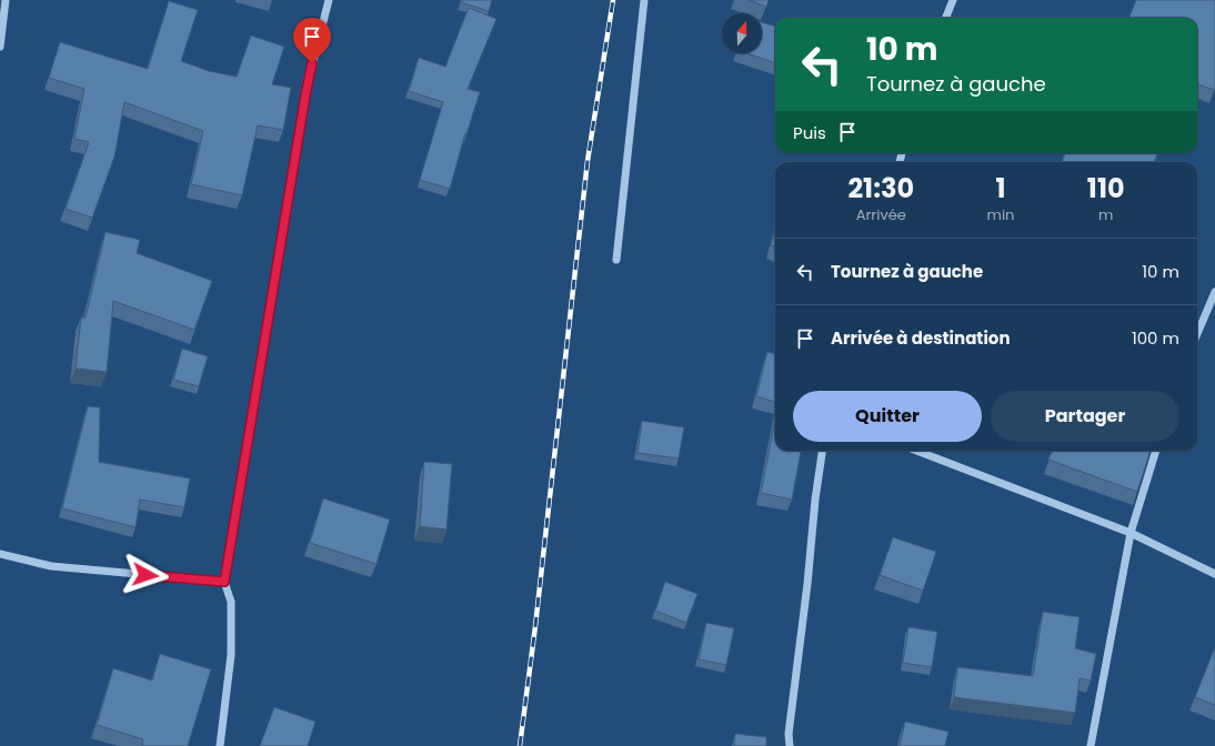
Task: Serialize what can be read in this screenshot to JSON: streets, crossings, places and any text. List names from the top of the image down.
{
  "north": "top",
  "page": {
    "turn": ["10 m", "Tournez à gauche"],
    "then": "Puis",
    "eta": [
      "21:30",
      "Arrivée",
      "1",
      "min",
      "110",
      "m"
    ],
    "list": [
      {
        "name": "Tournez à gauche",
        "value": "10 m"
      },
      {
        "name": "Arrivée à destination",
        "value": "100 m"
      }
    ],
    "buttons": ["Quitter", "Partager"]
  }
}
